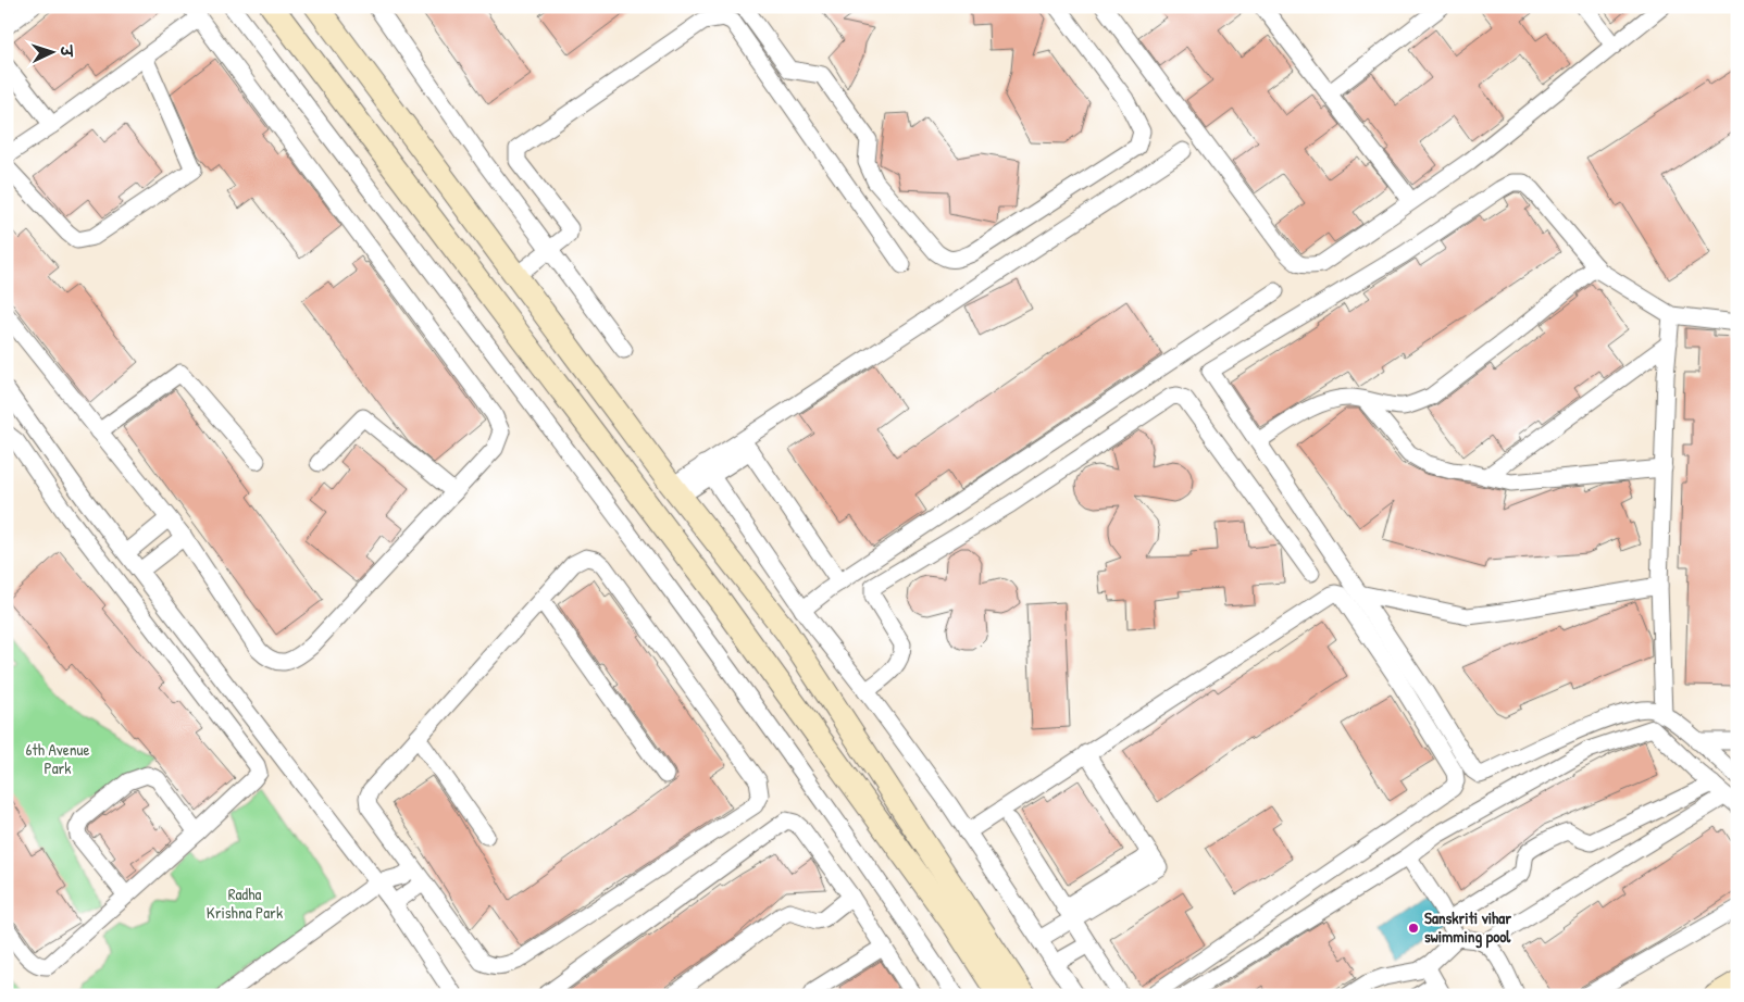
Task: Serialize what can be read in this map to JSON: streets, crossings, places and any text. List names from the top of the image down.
{
  "parks": ["6th Avenue Park", "Radha Krishna Park"],
  "places": ["Sanskriti vihar swimming pool"],
  "north": "right"
}
